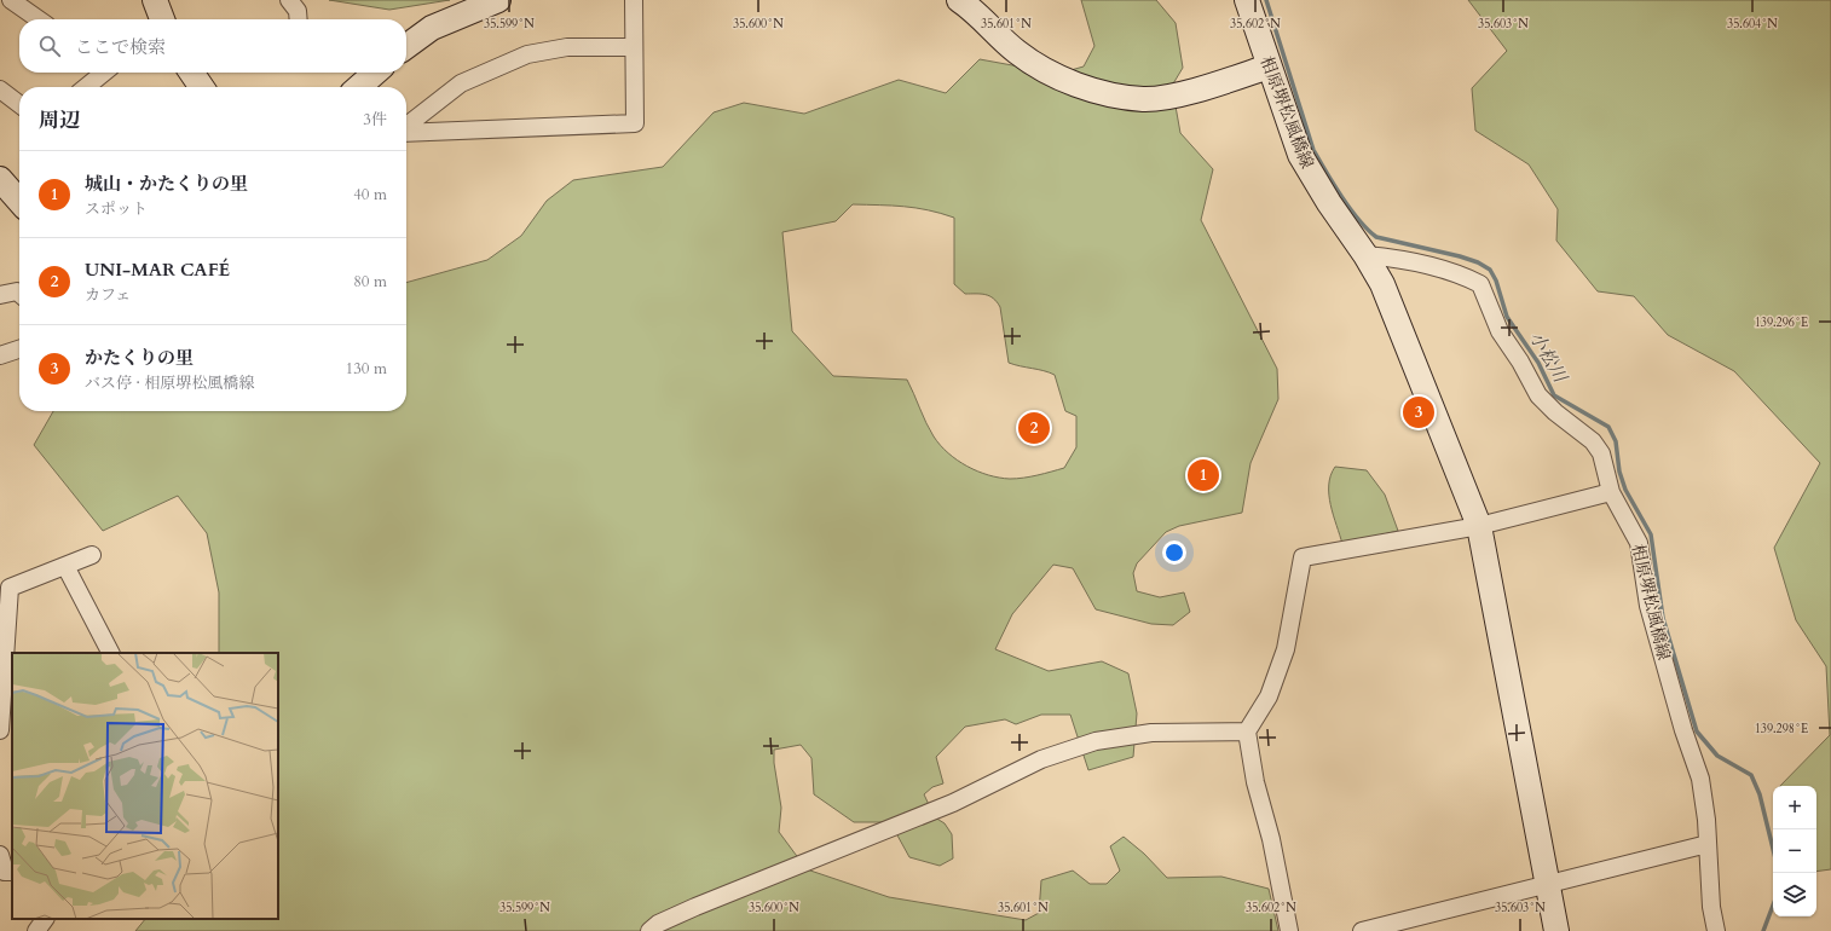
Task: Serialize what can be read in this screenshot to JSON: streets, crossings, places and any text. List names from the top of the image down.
{
  "streets": {
    "street": ["相原堺松風橋線"]
  },
  "water": ["小松川"],
  "page": {
    "search": "ここで検索",
    "heading": ["周辺", "3件"],
    "list": [
      {
        "mark": "1",
        "name": "城山・かたくりの里",
        "note": "スポット",
        "value": "40 m"
      },
      {
        "mark": "2",
        "name": "UNI-MAR CAFÉ",
        "note": "カフェ",
        "value": "80 m"
      },
      {
        "mark": "3",
        "name": "かたくりの里",
        "note": "バス停 · 相原堺松風橋線",
        "value": "130 m"
      }
    ],
    "pins": ["3", "2", "1"],
    "map_buttons": ["+", "−"]
  },
  "coordinates": [
    "35.599°N",
    "35.600°N",
    "35.601°N",
    "35.602°N",
    "35.603°N",
    "35.604°N",
    "139.296°E",
    "139.298°E"
  ]
}
